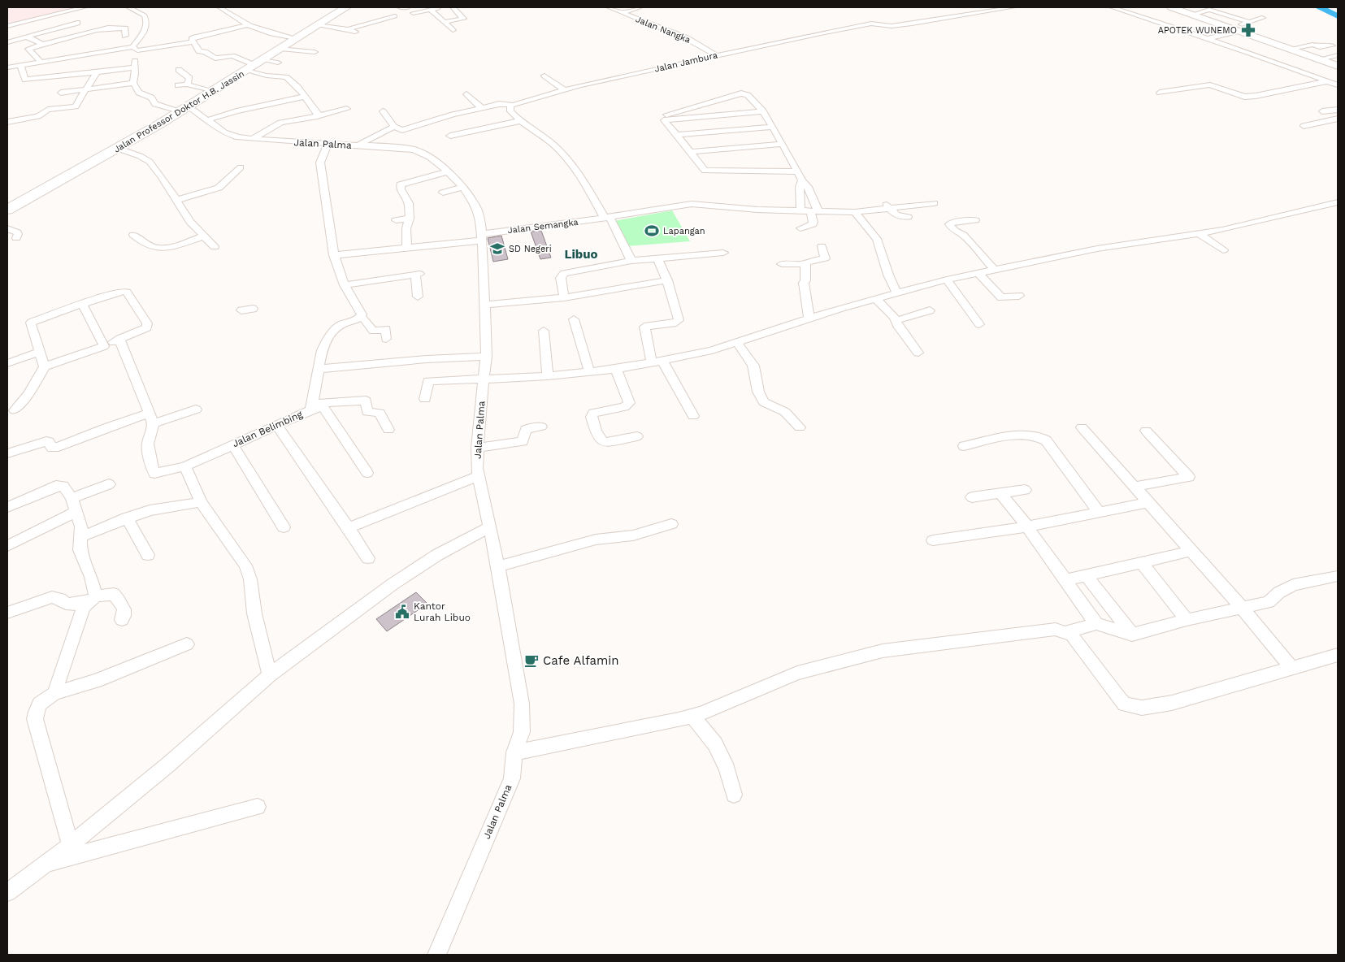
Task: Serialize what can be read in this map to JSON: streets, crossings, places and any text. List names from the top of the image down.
{
  "streets": {
    "highway": ["Jalan Professor Doktor H.B. Jassin"],
    "street": [
      "Jalan Nangka",
      "Jalan Jambura",
      "Jalan Palma",
      "Jalan Semangka",
      "Jalan Belimbing"
    ]
  },
  "crossings": [
    ["Jalan Nangka", "Jalan Jambura"],
    ["Jalan Professor Doktor H.B. Jassin", "Jalan Palma"],
    ["Jalan Palma", "Jalan Semangka"]
  ],
  "districts": ["Libuo"],
  "places": {
    "pharmacy": ["APOTEK WUNEMO"],
    "sports": ["Lapangan"],
    "school or university": ["SD Negeri"],
    "public building": ["Kantor Lurah Libuo"],
    "cafe": ["Cafe Alfamin"]
  }
}
